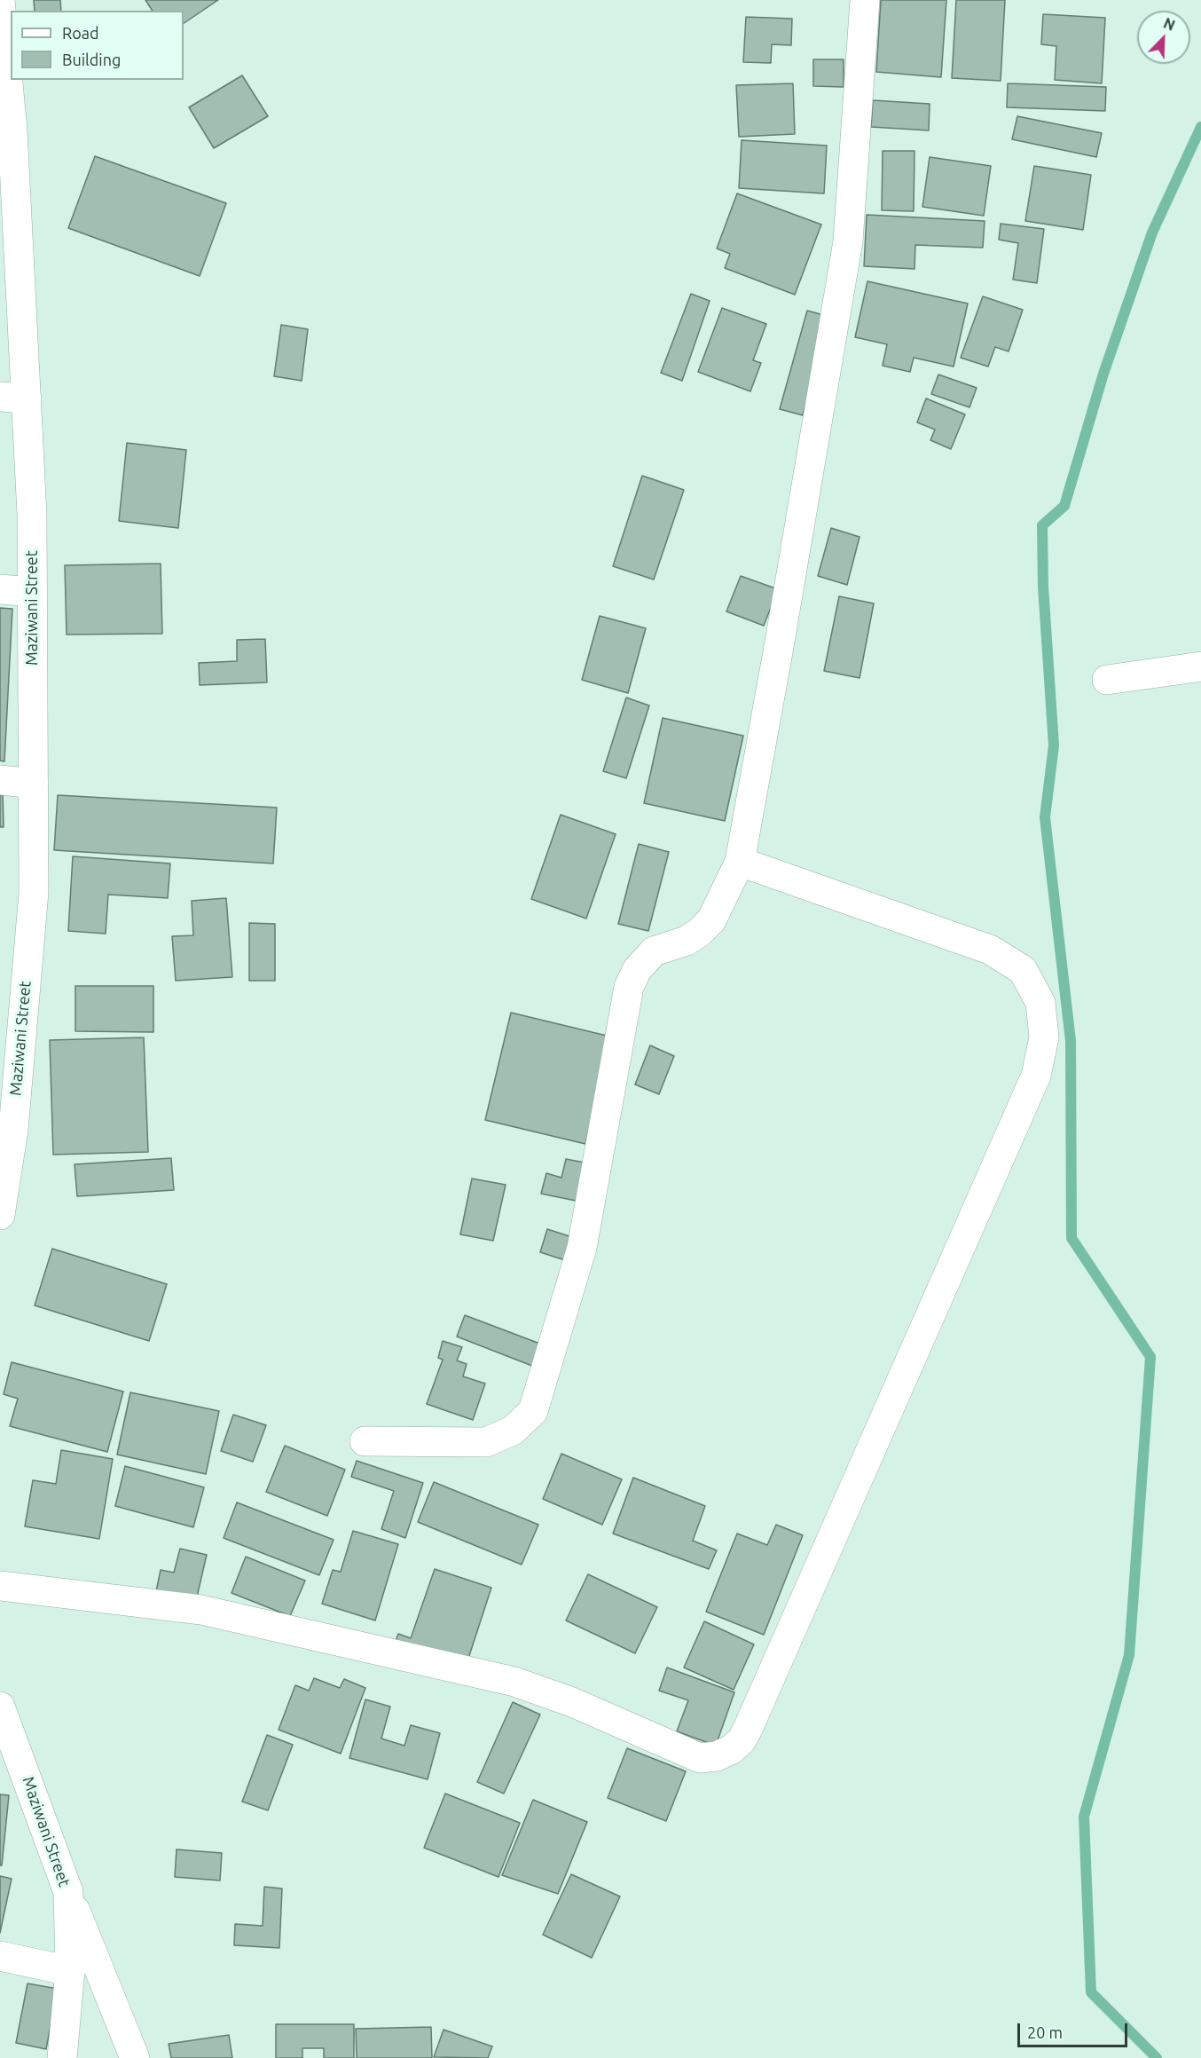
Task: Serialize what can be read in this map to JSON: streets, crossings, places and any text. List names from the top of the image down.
{
  "streets": {
    "street": ["Maziwani Street"]
  },
  "legend": ["Road", "Building"],
  "scale_bar": "20 m",
  "north": "top right"
}
